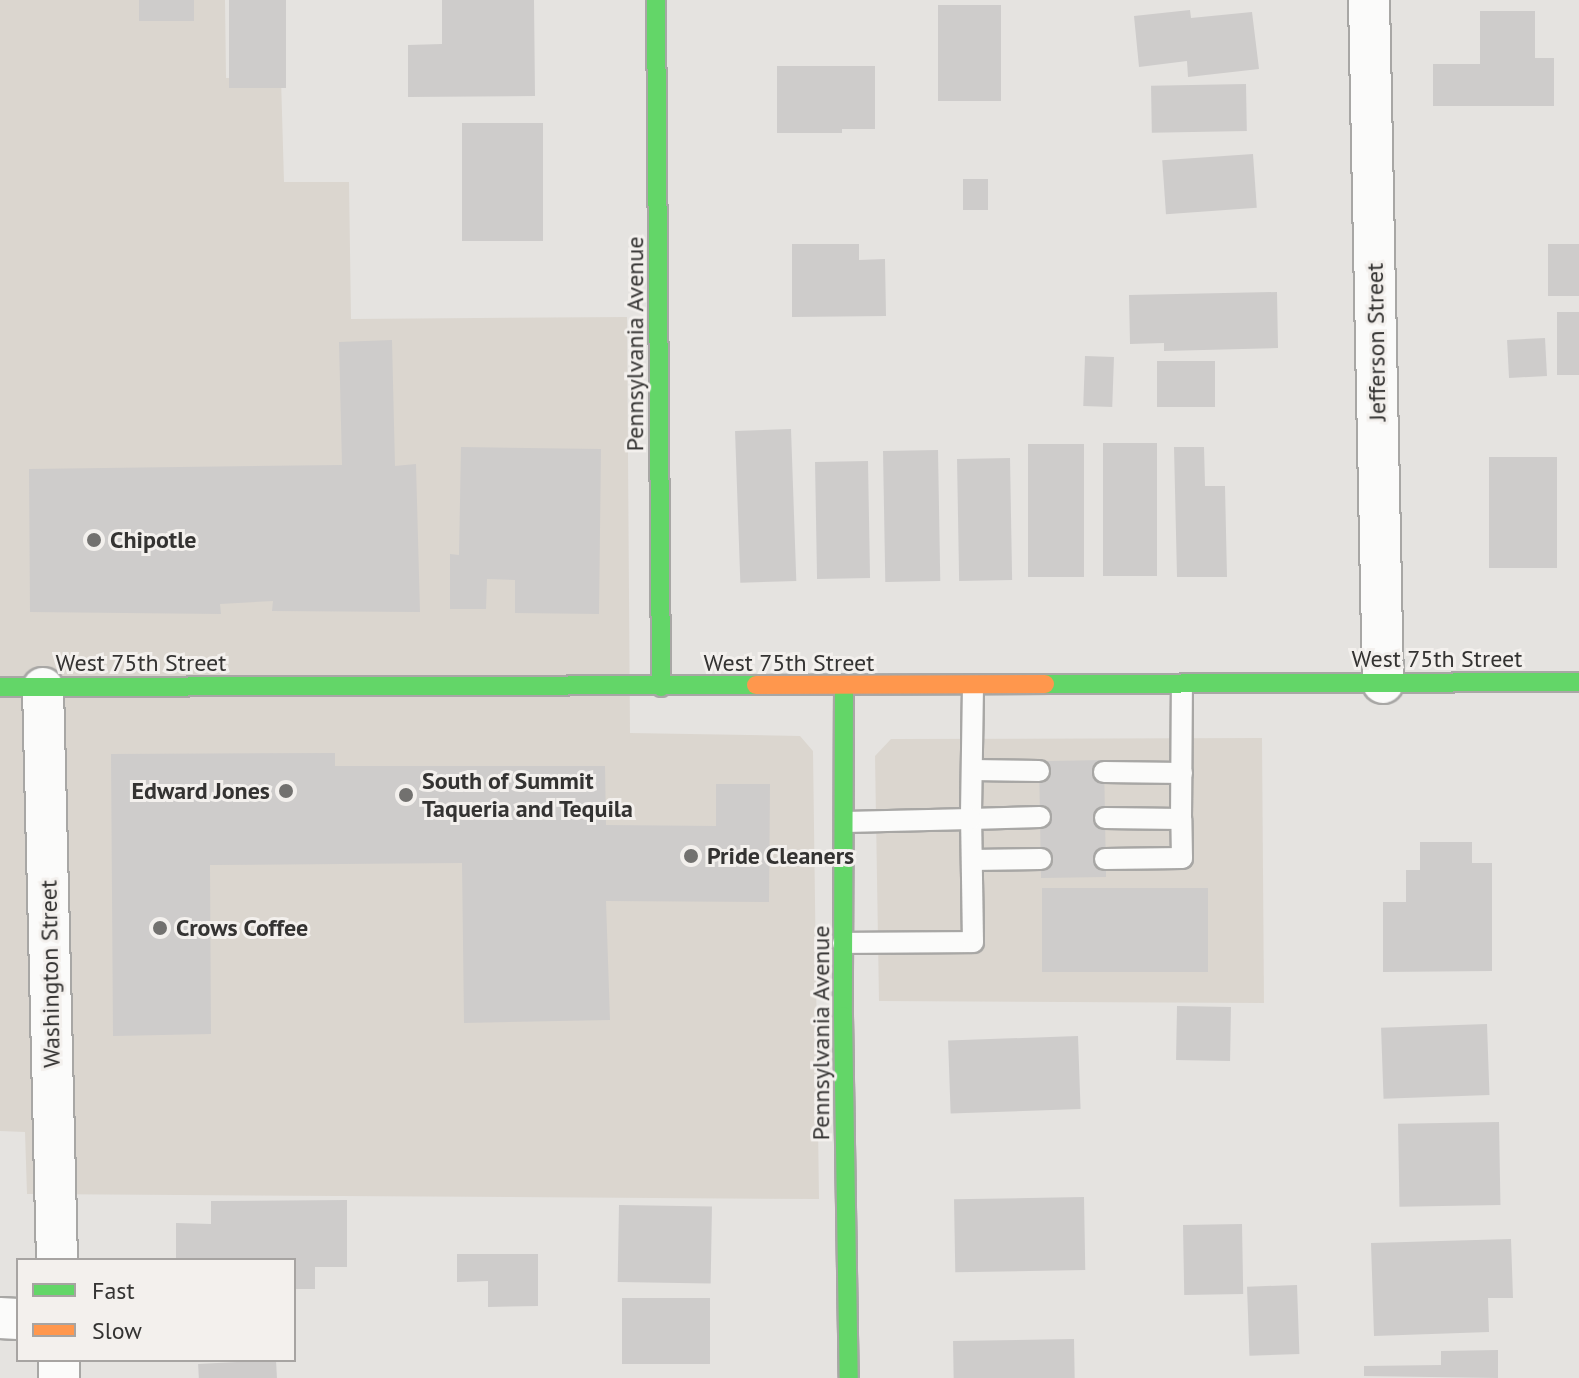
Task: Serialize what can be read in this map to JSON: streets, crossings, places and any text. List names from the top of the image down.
{
  "streets": {
    "main road": ["Pennsylvania Avenue", "West 75th Street"],
    "street": ["Jefferson Street", "Washington Street"]
  },
  "crossings": [
    ["Jefferson Street", "West 75th Street"],
    ["Pennsylvania Avenue", "West 75th Street"],
    ["West 75th Street", "Washington Street"]
  ],
  "places": [
    "Chipotle",
    "Edward Jones",
    "South of Summit Taqueria and Tequila",
    "Pride Cleaners",
    "Crows Coffee"
  ],
  "legend": ["Fast", "Slow"]
}
